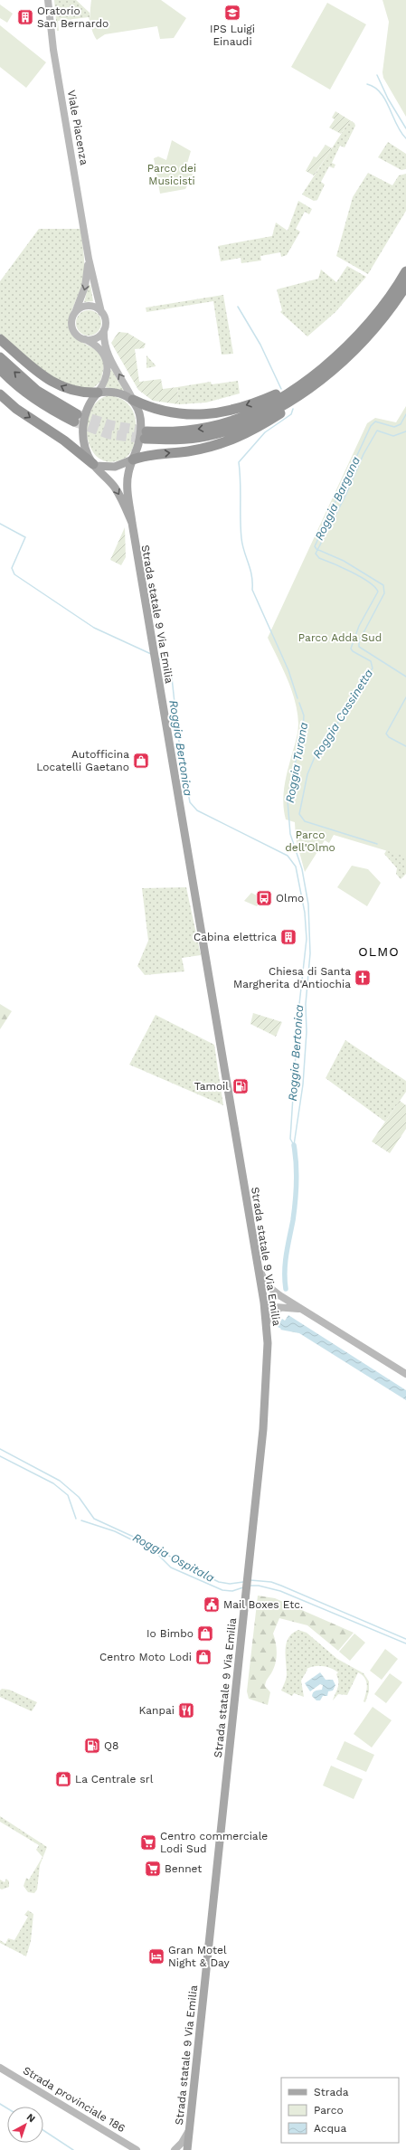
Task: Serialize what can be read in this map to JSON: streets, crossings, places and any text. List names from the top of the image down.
{
  "streets": {
    "main road": ["Strada statale 9 Via Emilia"],
    "street": ["Viale Piacenza", "Strada provinciale 186"]
  },
  "districts": ["OLMO"],
  "water": [
    "Roggia Bargana",
    "Roggia Cassinetta",
    "Roggia Bertonica",
    "Roggia Turana",
    "Roggia Ospitala"
  ],
  "parks": ["Parco dei Musicisti", "Parco Adda Sud", "Parco dell'Olmo"],
  "places": {
    "school or university": ["IPS Luigi Einaudi"],
    "building": ["Oratorio San Bernardo", "Cabina elettrica"],
    "shop": [
      "Autofficina Locatelli Gaetano",
      "Io Bimbo",
      "Centro Moto Lodi",
      "La Centrale srl"
    ],
    "bus stop": ["Olmo"],
    "church": ["Chiesa di Santa Margherita d'Antiochia"],
    "fuel station": ["Tamoil", "Q8"],
    "public building": ["Mail Boxes Etc."],
    "restaurant": ["Kanpai"],
    "supermarket": ["Centro commerciale Lodi Sud", "Bennet"],
    "hotel": ["Gran Motel Night & Day"]
  },
  "legend": ["Strada", "Parco", "Acqua"],
  "north": "top right"
}
